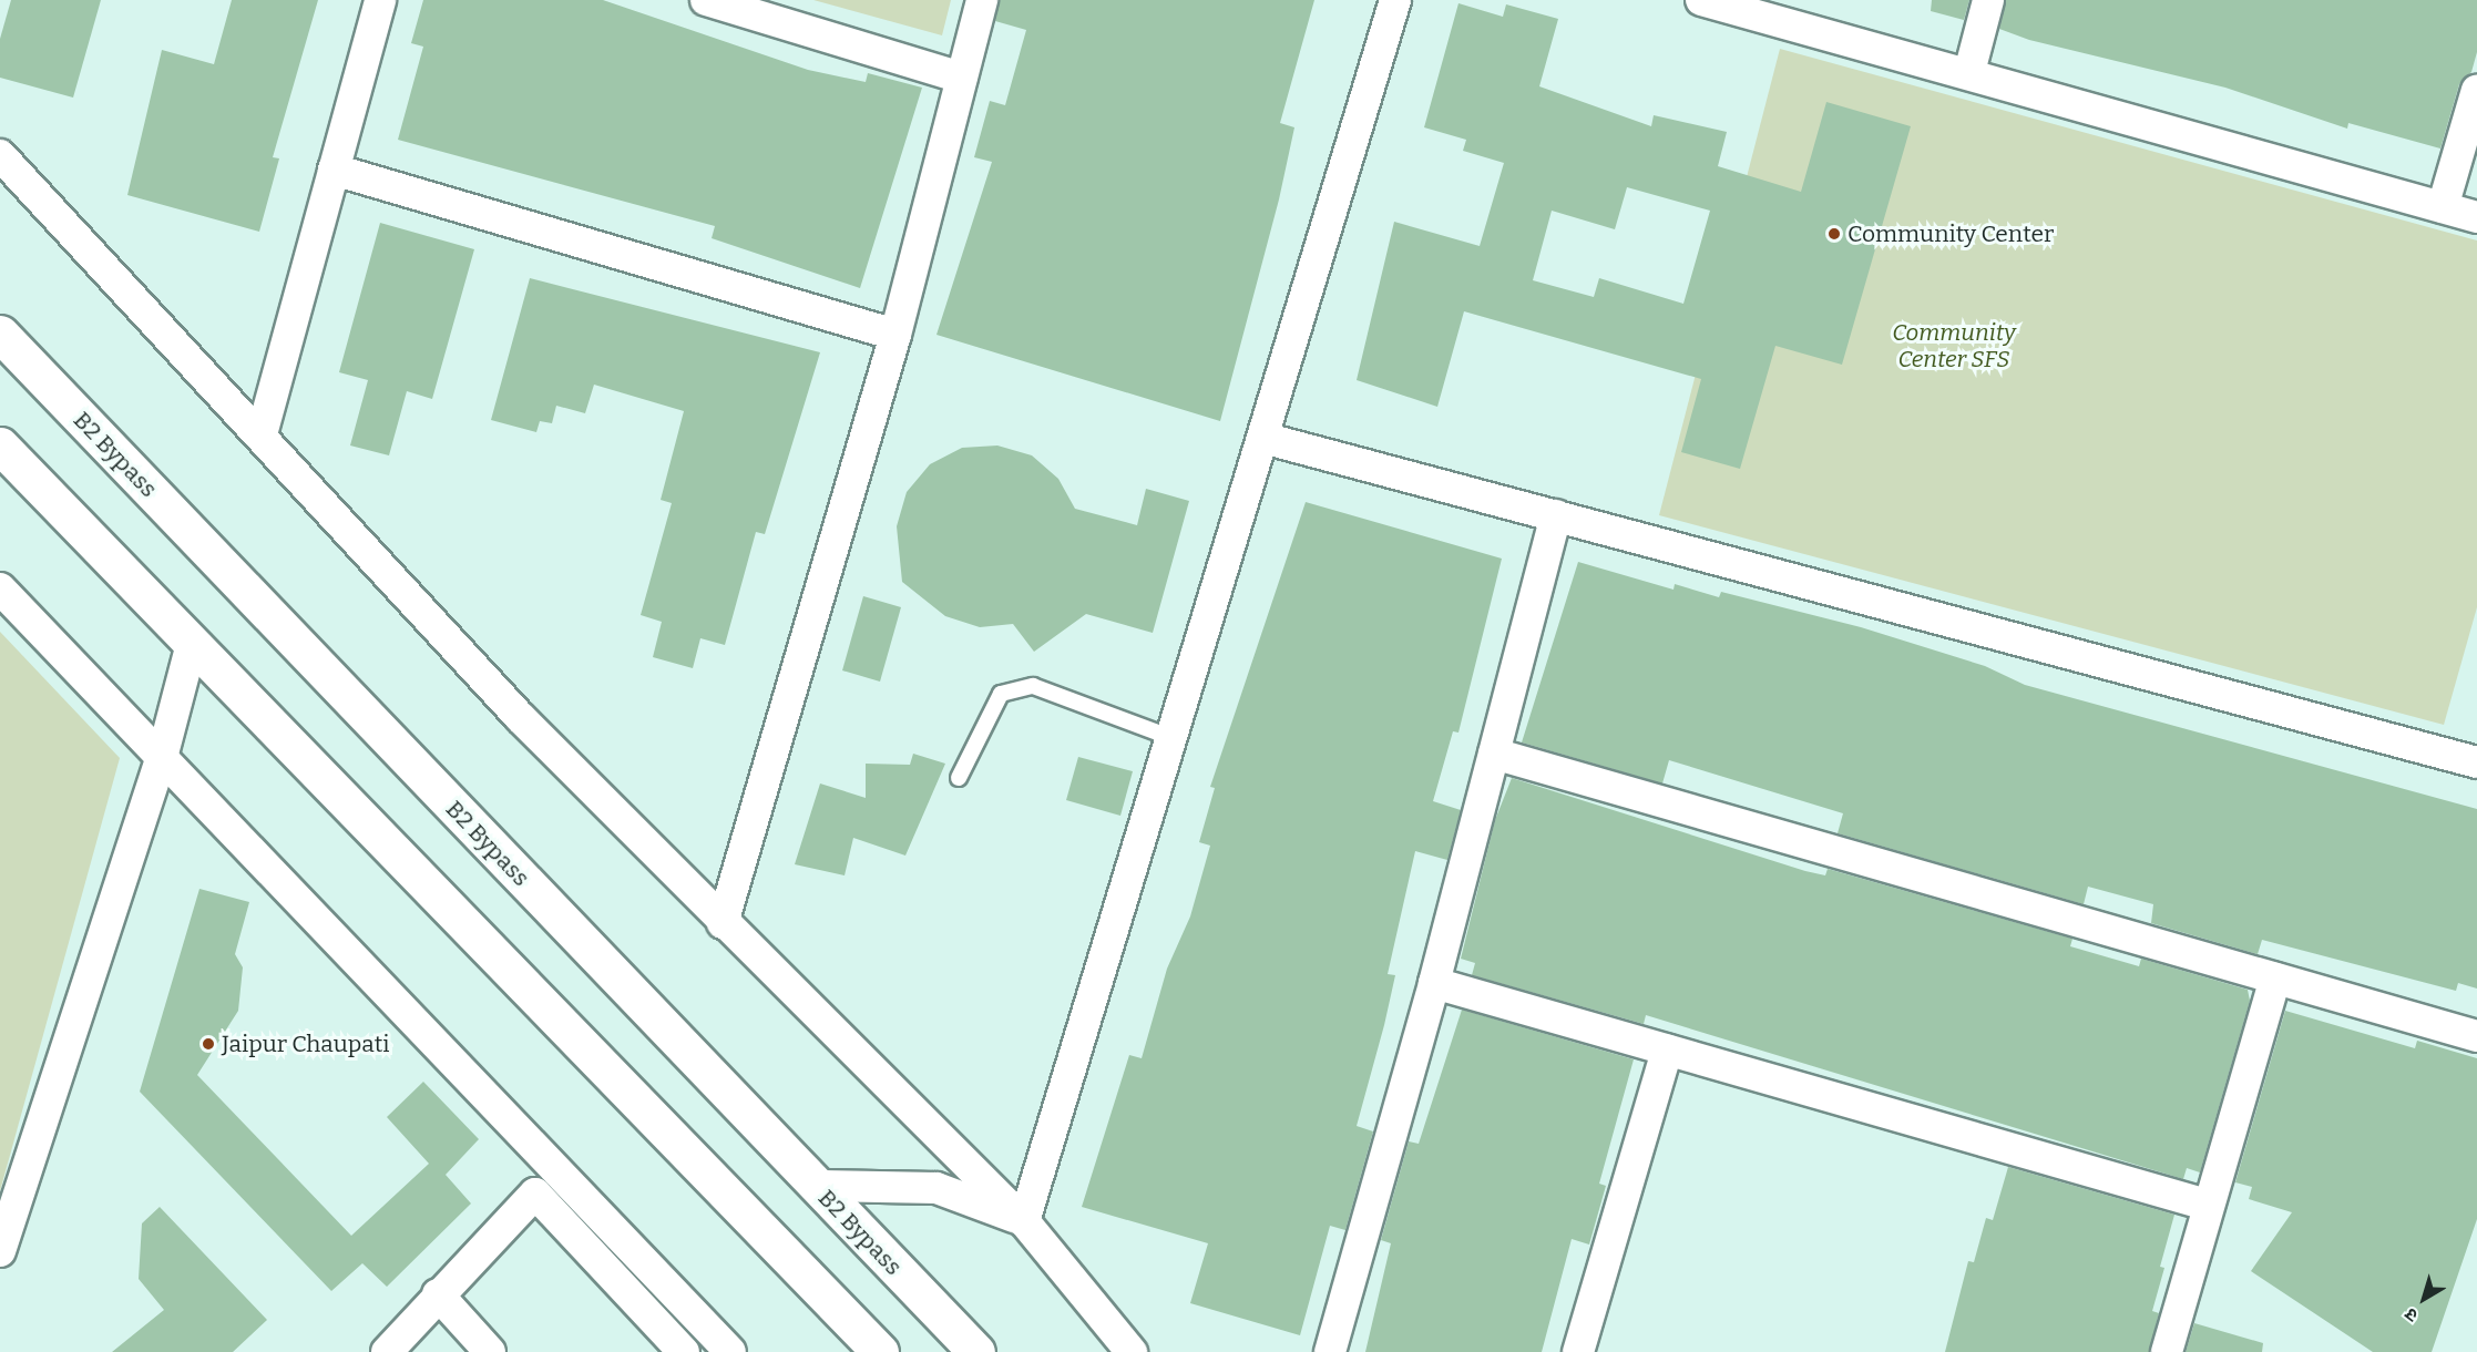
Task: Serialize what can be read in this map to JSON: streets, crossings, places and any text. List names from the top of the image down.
{
  "streets": {
    "main road": ["B2 Bypass"]
  },
  "parks": ["Community Center SFS"],
  "places": ["Community Center", "Jaipur Chaupati"],
  "north": "bottom left"
}
